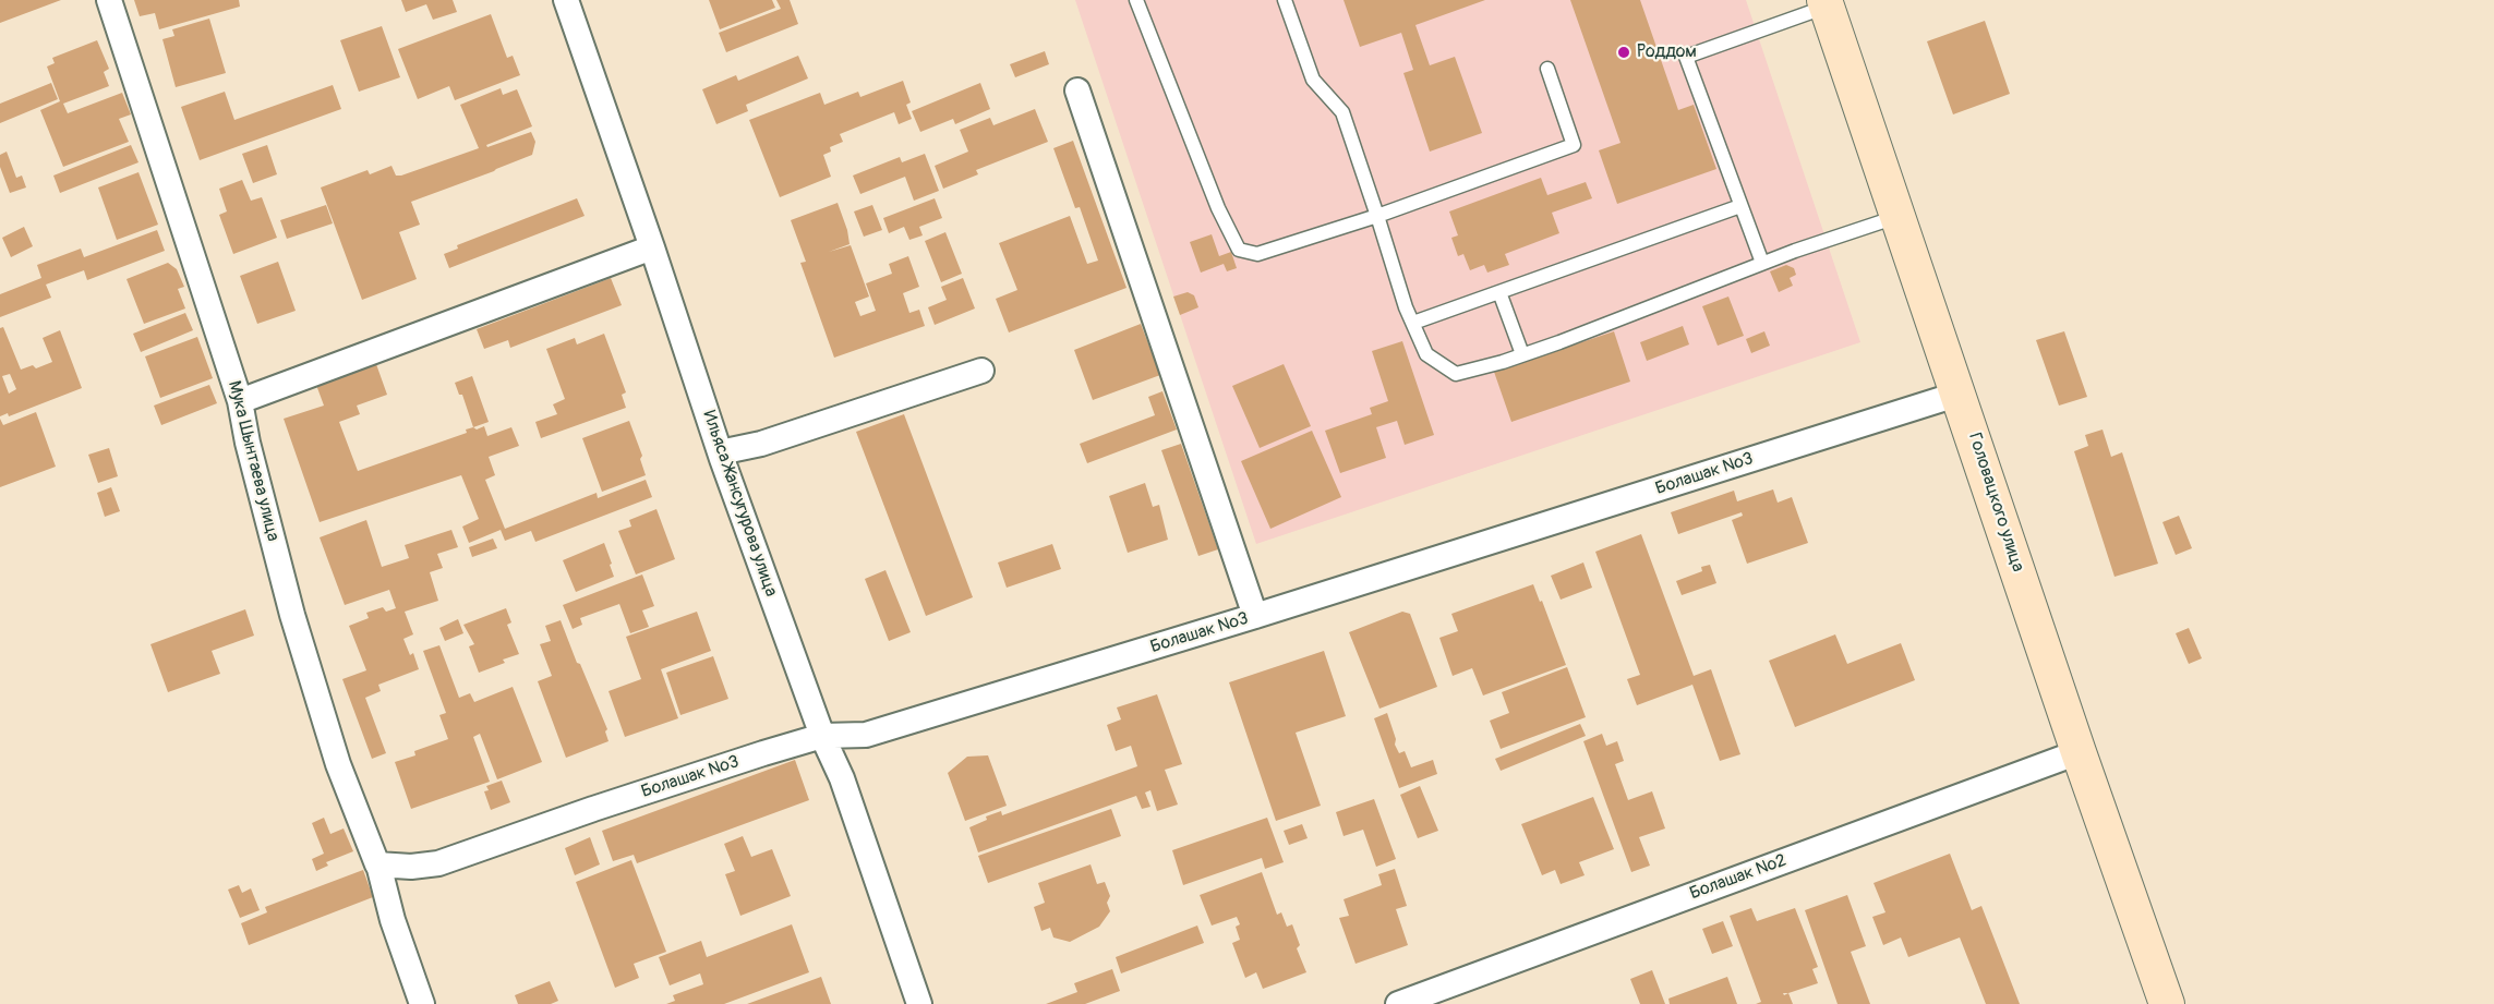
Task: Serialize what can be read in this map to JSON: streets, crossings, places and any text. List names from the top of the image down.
{
  "streets": {
    "main road": ["Головацкого улица"],
    "street": [
      "Мука Шынтаева улица",
      "Болашак №3",
      "Ильяса Жансугурова улица",
      "Болашак №2"
    ]
  },
  "crossings": [
    ["Мука Шынтаева улица", "Болашак №3"],
    ["Болашак №3", "Головацкого улица"],
    ["Болашак №3", "Ильяса Жансугурова улица"],
    ["Головацкого улица", "Болашак №2"]
  ],
  "places": ["Роддом"]
}
